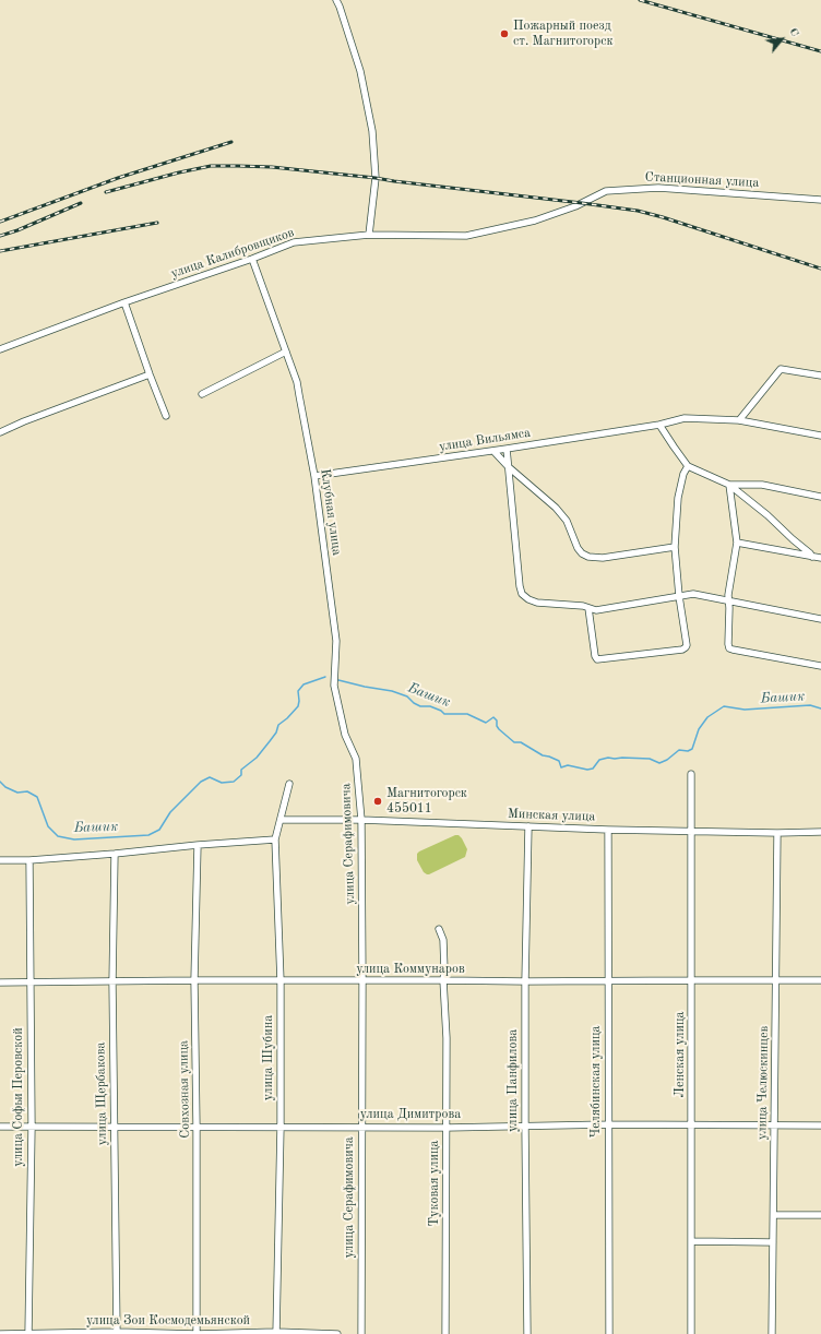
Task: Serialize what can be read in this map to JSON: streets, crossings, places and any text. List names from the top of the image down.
{
  "streets": {
    "street": [
      "Станционная улица",
      "улица Калибровщиков",
      "улица Вильямса",
      "Клубная улица",
      "Минская улица",
      "улица Серафимовича",
      "улица Коммунаров",
      "Ленская улица",
      "улица Шубина",
      "улица Панфилова",
      "Челябинская улица",
      "улица Челюскинцев",
      "Совхозная улица",
      "улица Щербакова",
      "улица Софьи Перовской",
      "улица Димитрова",
      "Туковая улица",
      "улица Зои Космодемьянской"
    ]
  },
  "crossings": [
    ["Станционная улица", "улица Калибровщиков"],
    ["улица Калибровщиков", "Клубная улица"],
    ["улица Вильямса", "Клубная улица"],
    ["Клубная улица", "улица Серафимовича"],
    ["Минская улица", "улица Серафимовича"],
    ["Минская улица", "Ленская улица"],
    ["Минская улица", "улица Шубина"],
    ["Минская улица", "улица Панфилова"],
    ["Минская улица", "Челябинская улица"],
    ["Минская улица", "улица Челюскинцев"],
    ["улица Серафимовича", "улица Коммунаров"],
    ["улица Серафимовича", "улица Димитрова"],
    ["улица Коммунаров", "Ленская улица"],
    ["улица Коммунаров", "улица Шубина"],
    ["улица Коммунаров", "улица Панфилова"],
    ["улица Коммунаров", "Челябинская улица"],
    ["улица Коммунаров", "улица Челюскинцев"],
    ["улица Коммунаров", "Совхозная улица"],
    ["улица Коммунаров", "улица Щербакова"],
    ["улица Коммунаров", "улица Софьи Перовской"],
    ["улица Коммунаров", "Туковая улица"],
    ["Ленская улица", "улица Димитрова"],
    ["улица Шубина", "улица Димитрова"],
    ["улица Шубина", "улица Зои Космодемьянской"],
    ["улица Панфилова", "улица Димитрова"],
    ["Челябинская улица", "улица Димитрова"],
    ["улица Челюскинцев", "улица Димитрова"],
    ["Совхозная улица", "улица Димитрова"],
    ["Совхозная улица", "улица Зои Космодемьянской"],
    ["улица Щербакова", "улица Димитрова"],
    ["улица Щербакова", "улица Зои Космодемьянской"],
    ["улица Софьи Перовской", "улица Димитрова"],
    ["улица Софьи Перовской", "улица Зои Космодемьянской"],
    ["улица Димитрова", "Туковая улица"]
  ],
  "water": ["Башик"],
  "places": ["Пожарный поезд ст. Магнитогорск", "Магнитогорск 455011"],
  "north": "top right"
}
